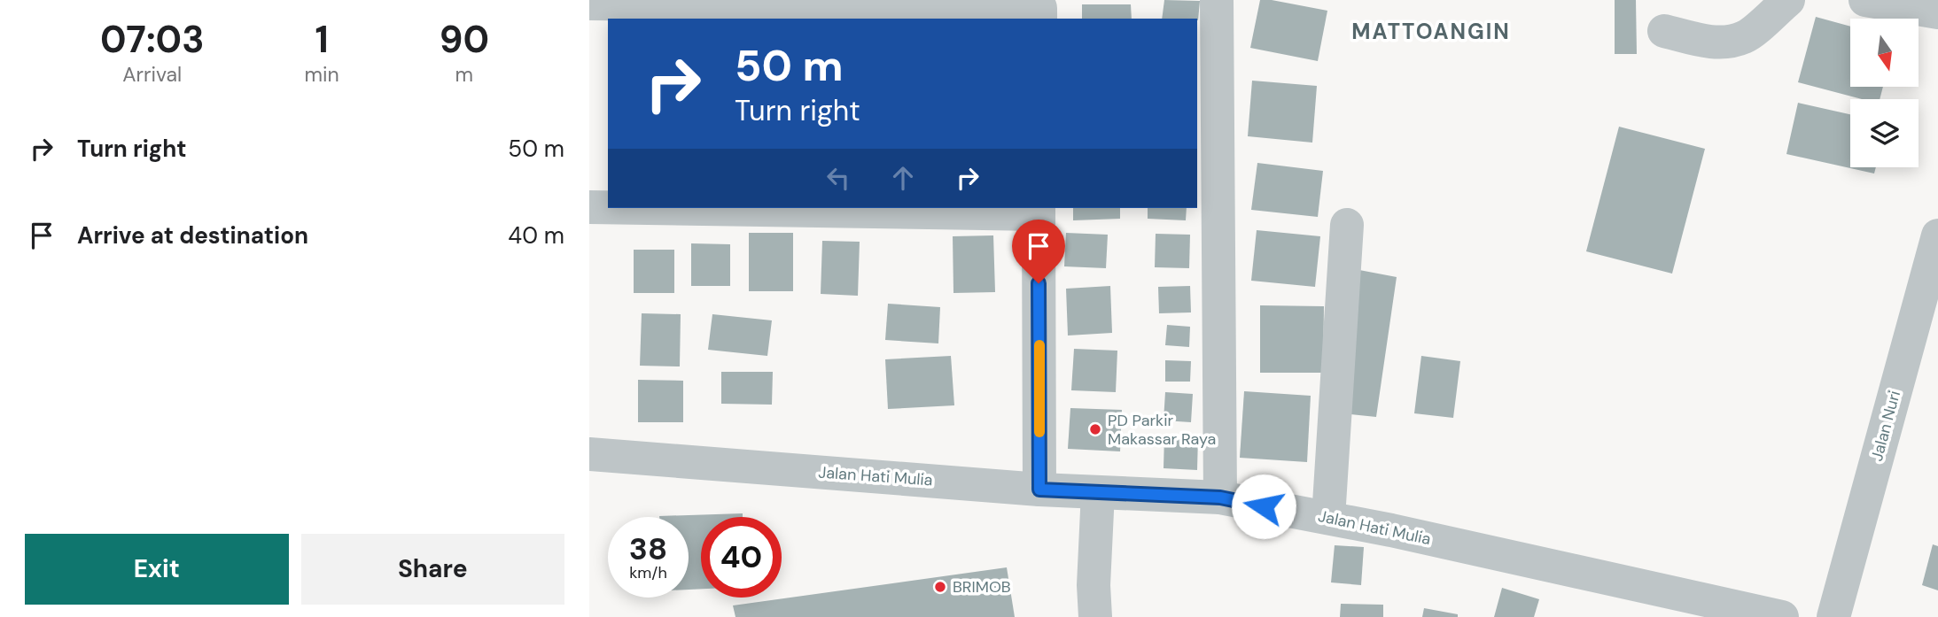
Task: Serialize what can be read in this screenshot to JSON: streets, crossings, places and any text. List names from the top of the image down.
{
  "streets": {
    "street": ["Jalan Nuri", "Jalan Hati Mulia"]
  },
  "districts": ["MATTOANGIN"],
  "places": ["PD Parkir Makassar Raya", "BRIMOB"],
  "north": "bottom",
  "page": {
    "eta": [
      "07:03",
      "Arrival",
      "1",
      "min",
      "90",
      "m"
    ],
    "turn": ["50 m", "Turn right"],
    "list": [
      {
        "name": "Turn right",
        "value": "50 m"
      },
      {
        "name": "Arrive at destination",
        "value": "40 m"
      }
    ],
    "speed": "38 km/h",
    "limit": "40",
    "buttons": ["Exit", "Share"]
  }
}
